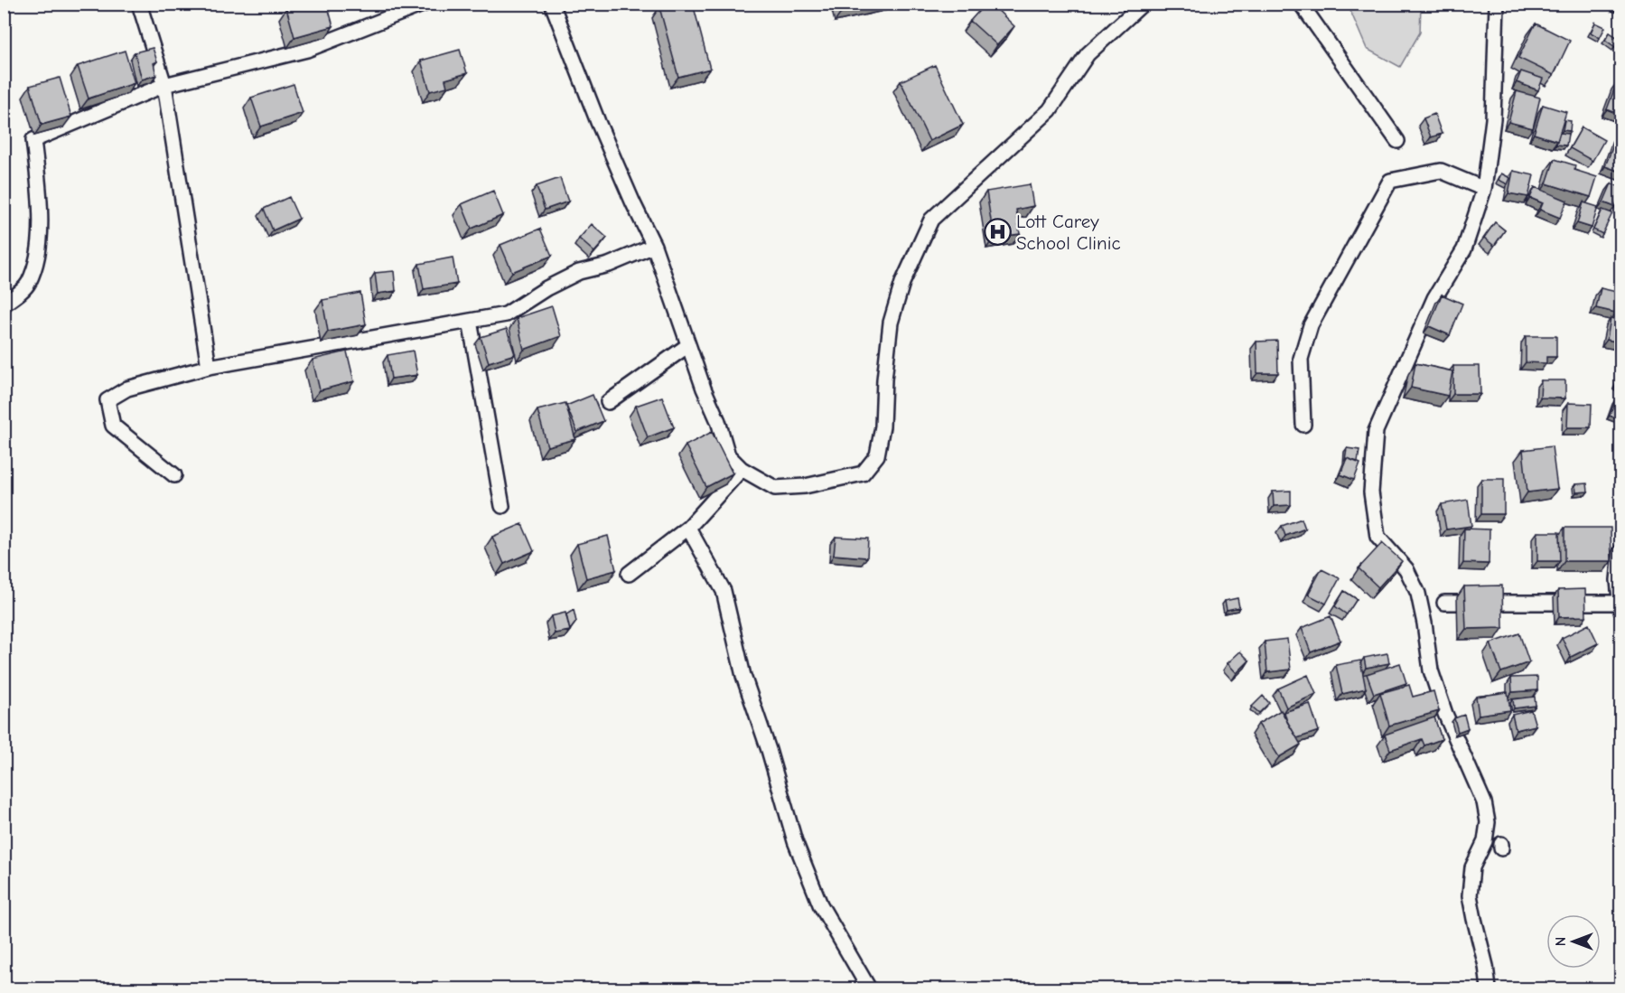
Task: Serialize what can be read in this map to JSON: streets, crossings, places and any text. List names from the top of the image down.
{
  "places": {
    "hospital": ["Lott Carey School Clinic"]
  },
  "north": "left"
}
